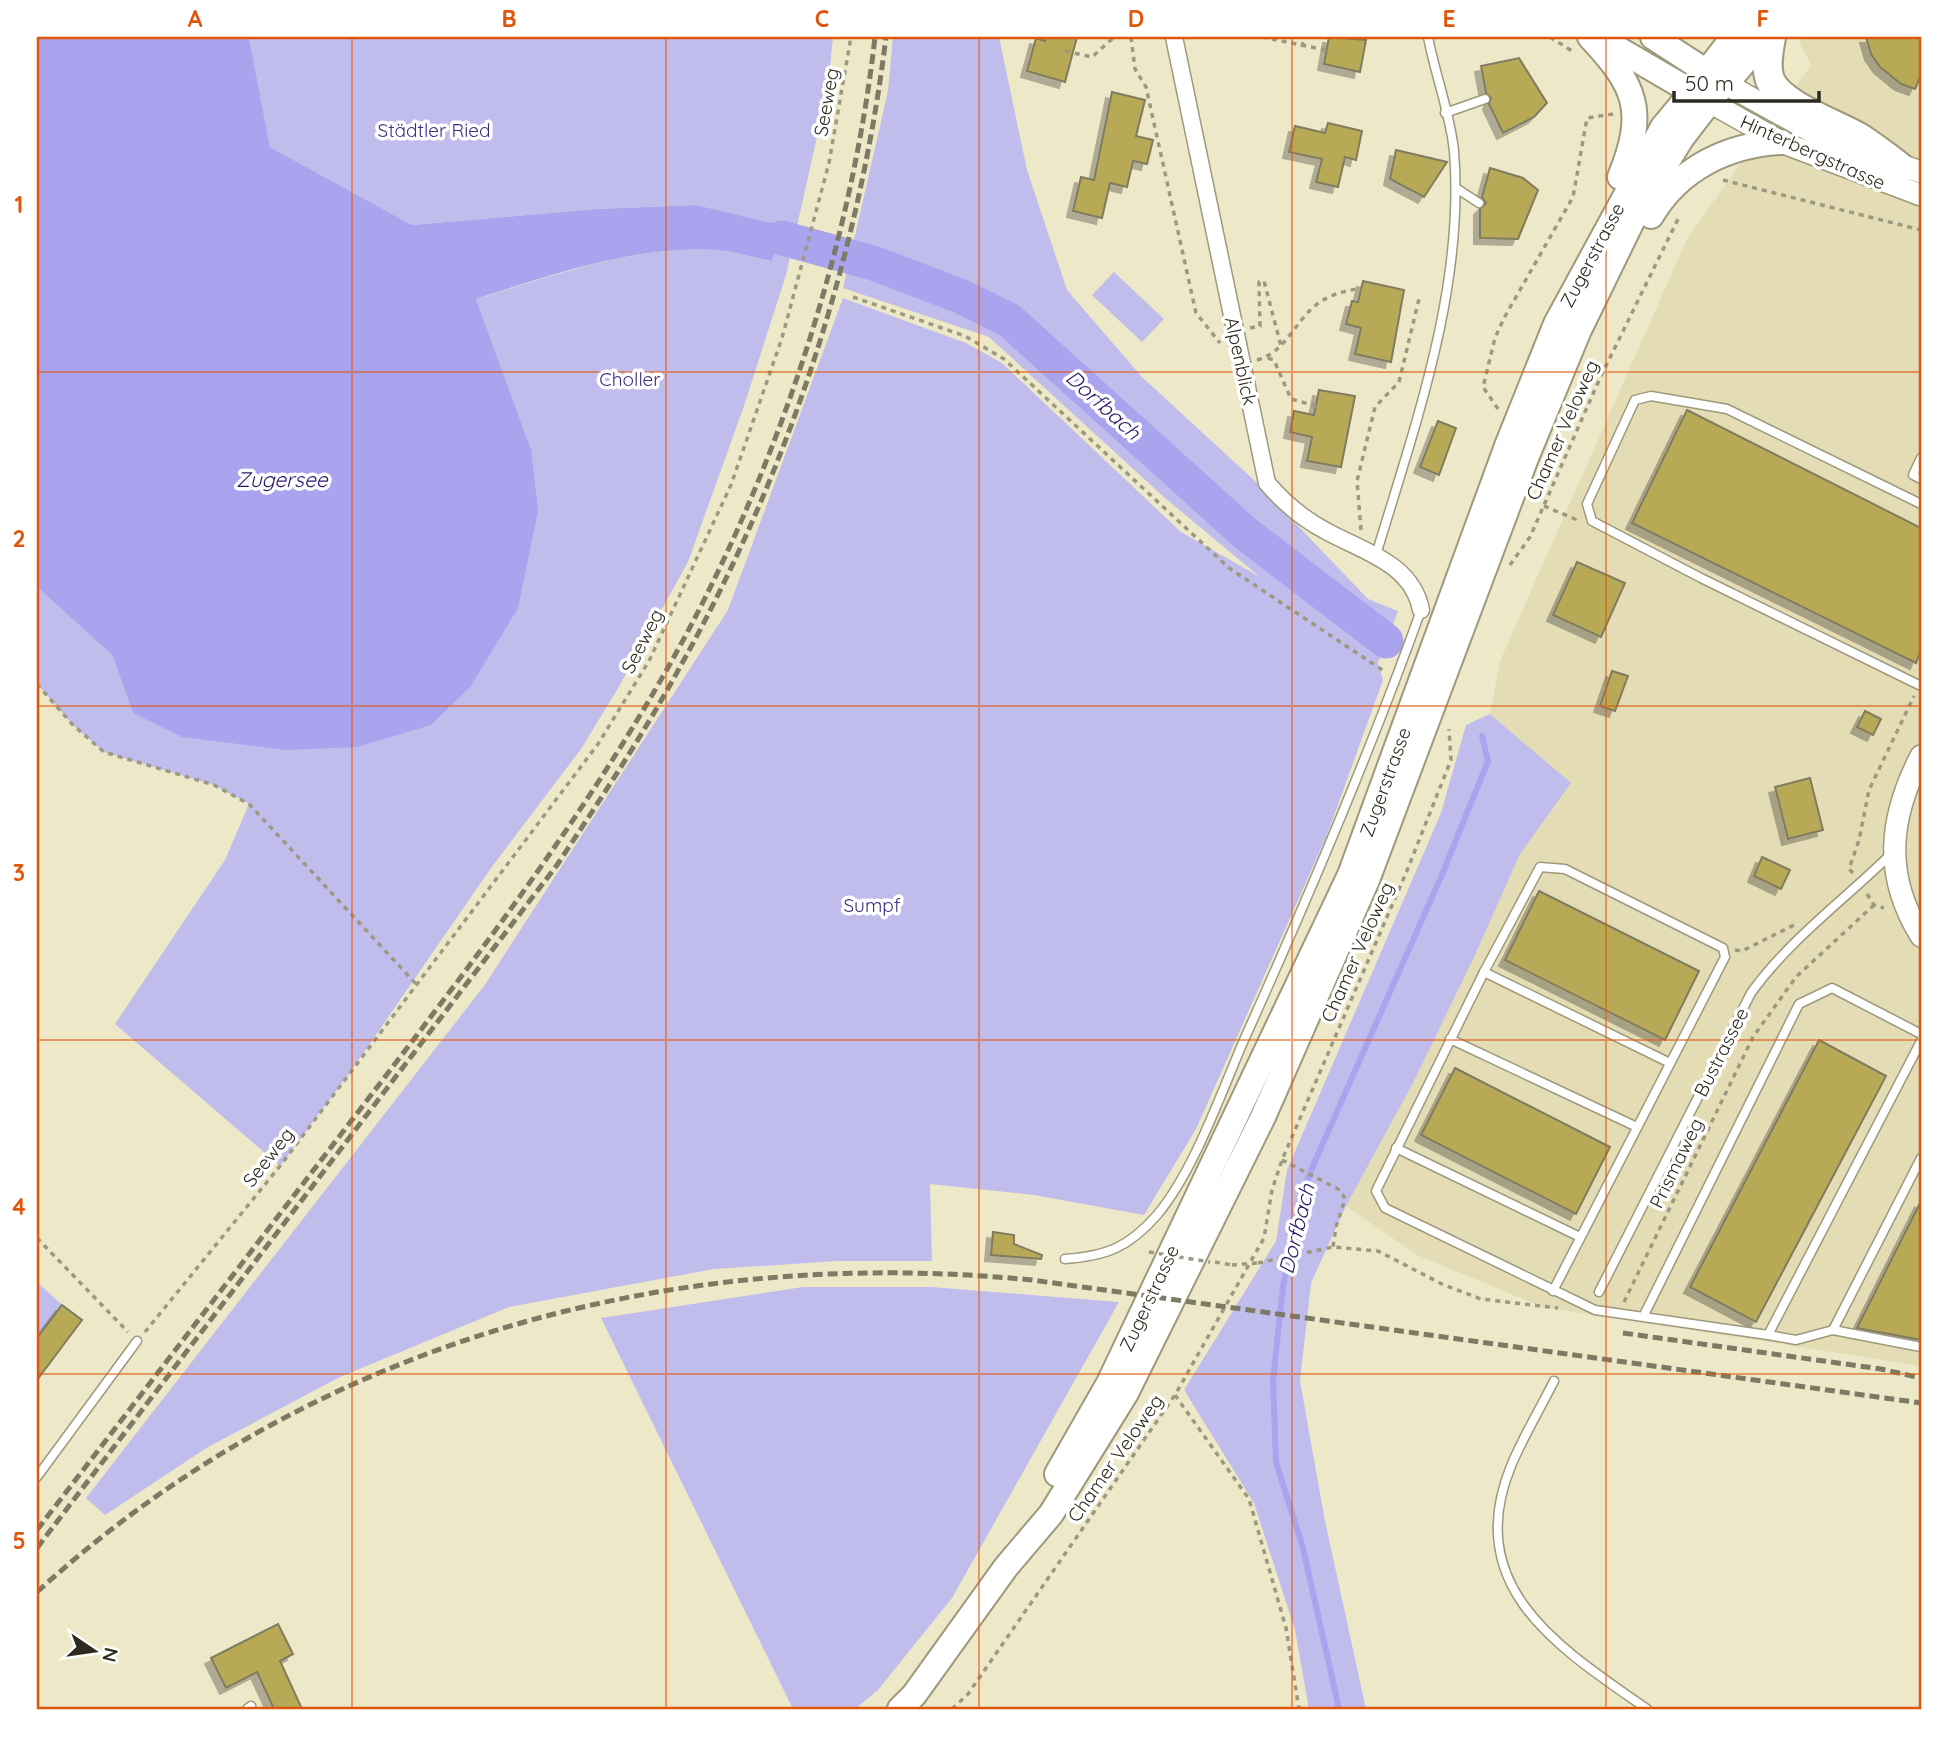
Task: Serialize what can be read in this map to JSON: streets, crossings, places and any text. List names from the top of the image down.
{
  "streets": {
    "main road": ["Zugerstrasse"],
    "street": ["Hinterbergstrasse", "Alpenblick"],
    "lane": ["Bustrassee"],
    "path": ["Seeweg", "Chamer Veloweg", "Prismaweg"]
  },
  "crossings": [
    ["Hinterbergstrasse", "Zugerstrasse"],
    ["Zugerstrasse", "Alpenblick"]
  ],
  "water": ["Dorfbach", "Zugersee"],
  "parks": ["Städtler Ried", "Choller", "Sumpf"],
  "scale_bar": "50 m",
  "north": "right",
  "grid": {
    "columns": [
      "A",
      "B",
      "C",
      "D",
      "E",
      "F"
    ],
    "rows": [
      "1",
      "2",
      "3",
      "4",
      "5"
    ]
  }
}
